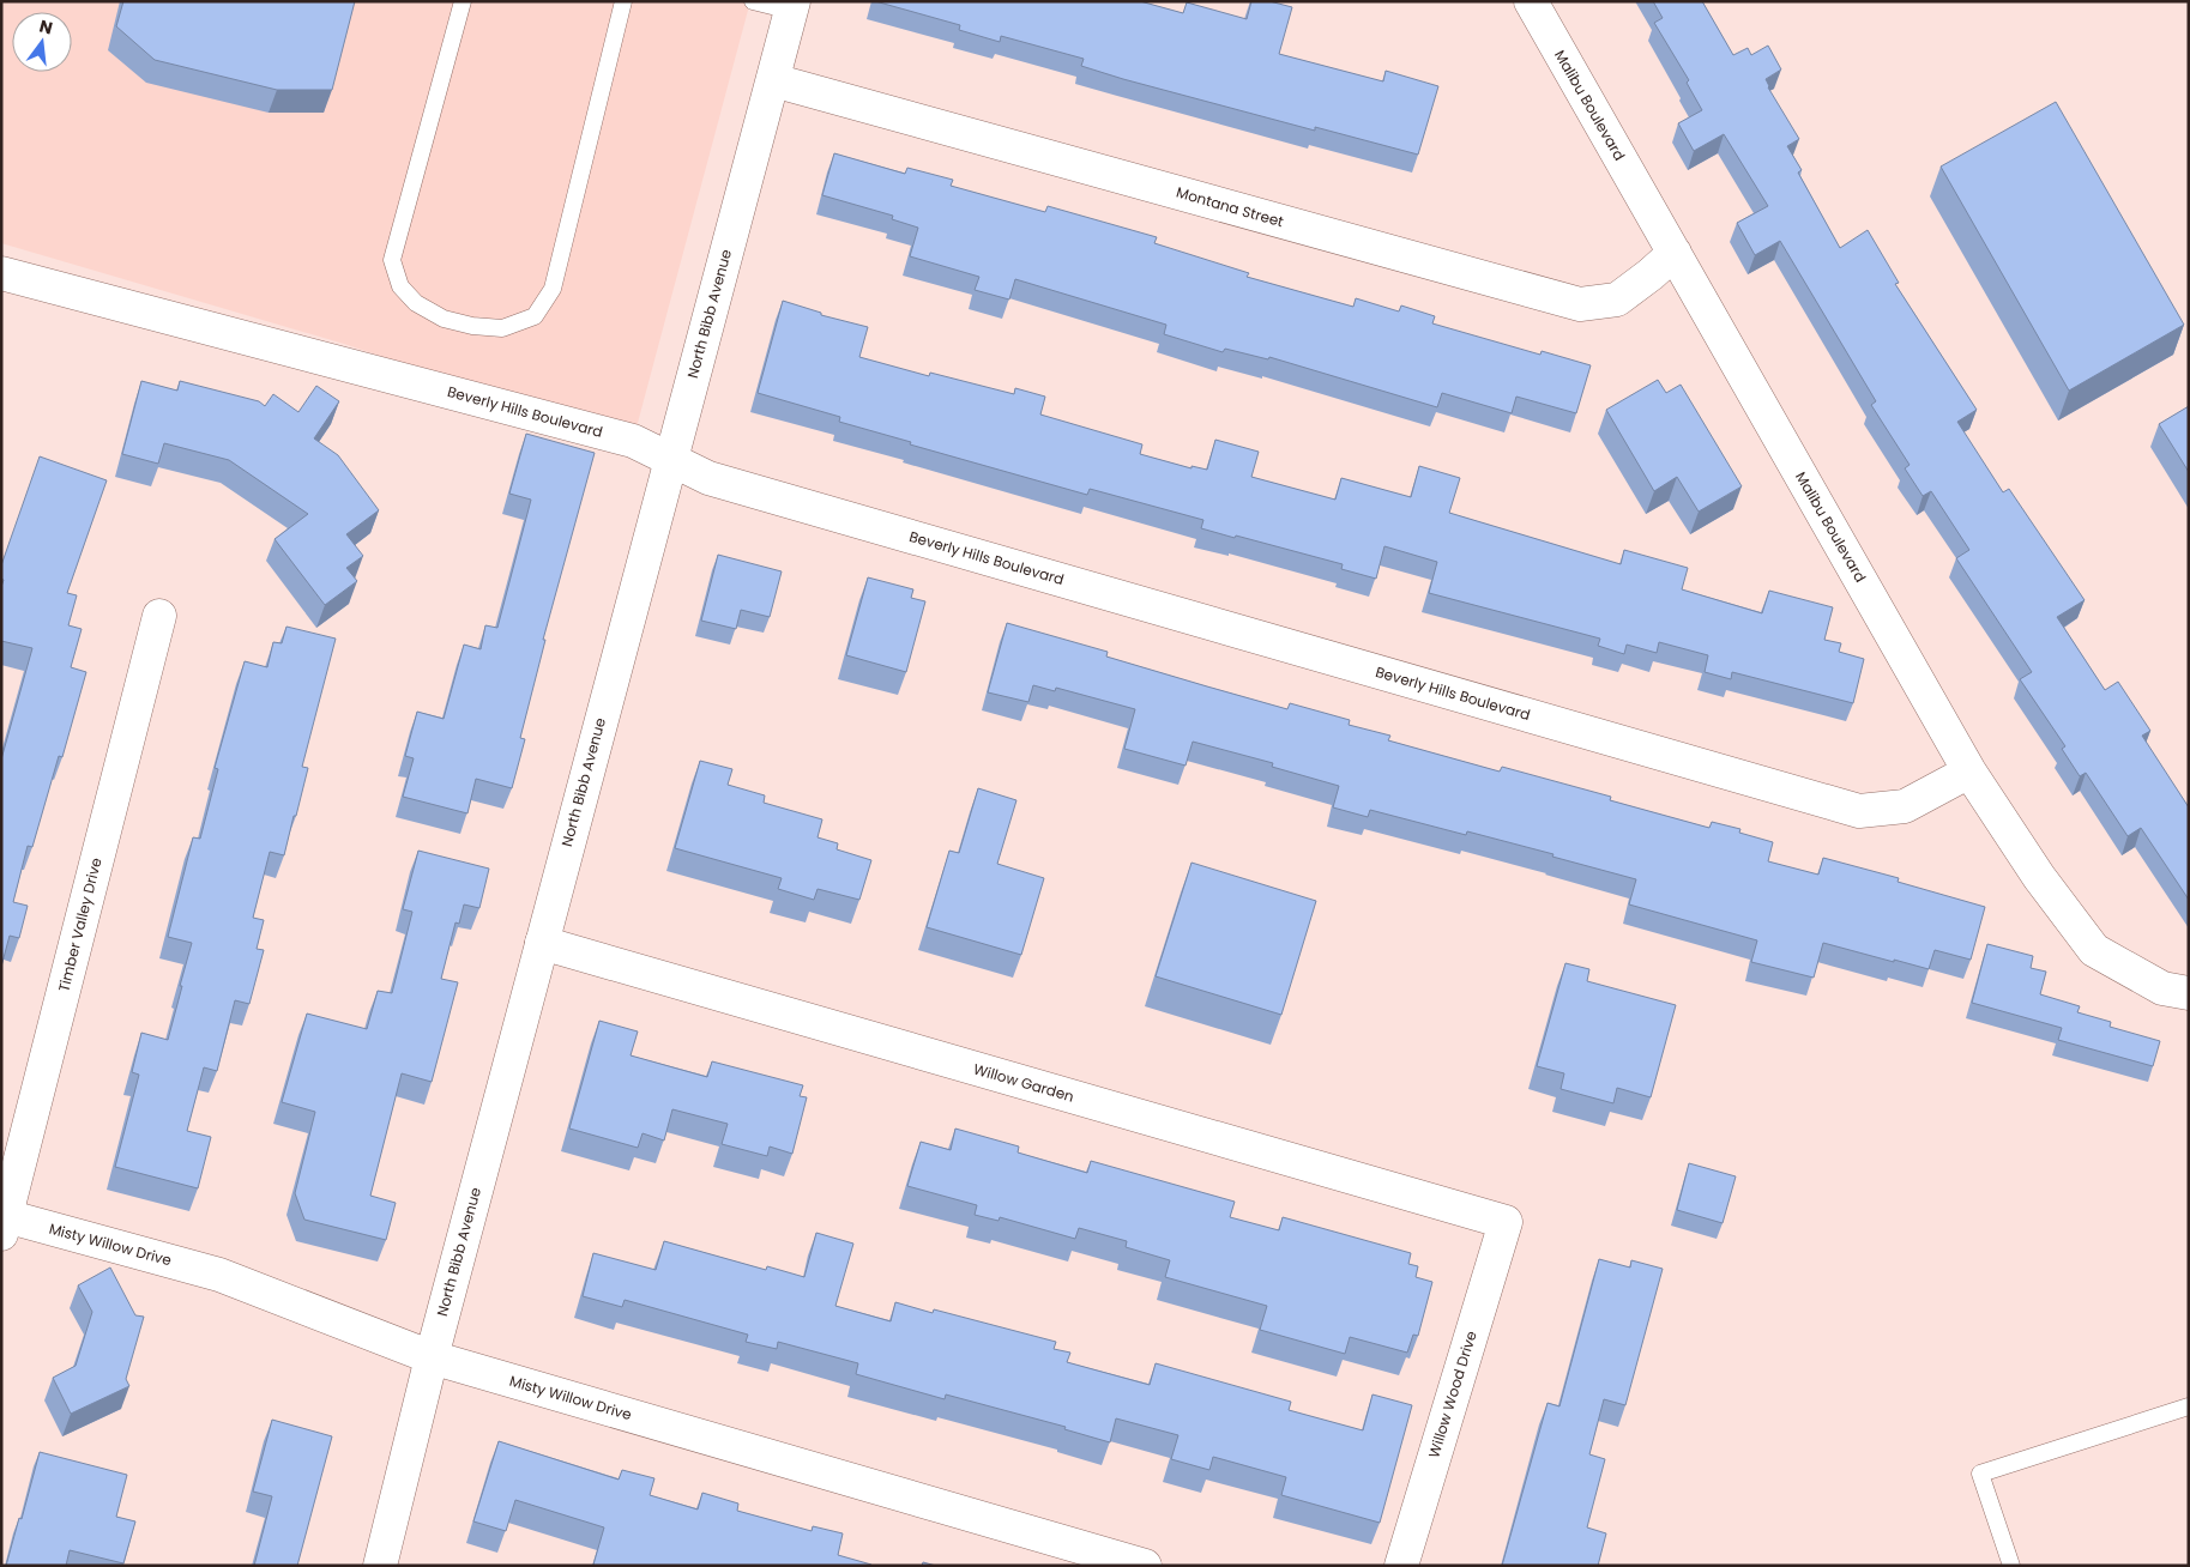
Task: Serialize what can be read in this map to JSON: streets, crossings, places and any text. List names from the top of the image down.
{
  "streets": {
    "street": [
      "Malibu Boulevard",
      "Montana Street",
      "North Bibb Avenue",
      "Beverly Hills Boulevard",
      "Timber Valley Drive",
      "Willow Garden",
      "Misty Willow Drive",
      "Willow Wood Drive"
    ]
  },
  "crossings": [
    ["Malibu Boulevard", "Montana Street"],
    ["Malibu Boulevard", "Beverly Hills Boulevard"],
    ["Montana Street", "North Bibb Avenue"],
    ["North Bibb Avenue", "Beverly Hills Boulevard"],
    ["North Bibb Avenue", "Willow Garden"],
    ["North Bibb Avenue", "Misty Willow Drive"],
    ["Timber Valley Drive", "Misty Willow Drive"],
    ["Willow Garden", "Willow Wood Drive"]
  ],
  "north": "top"
}
